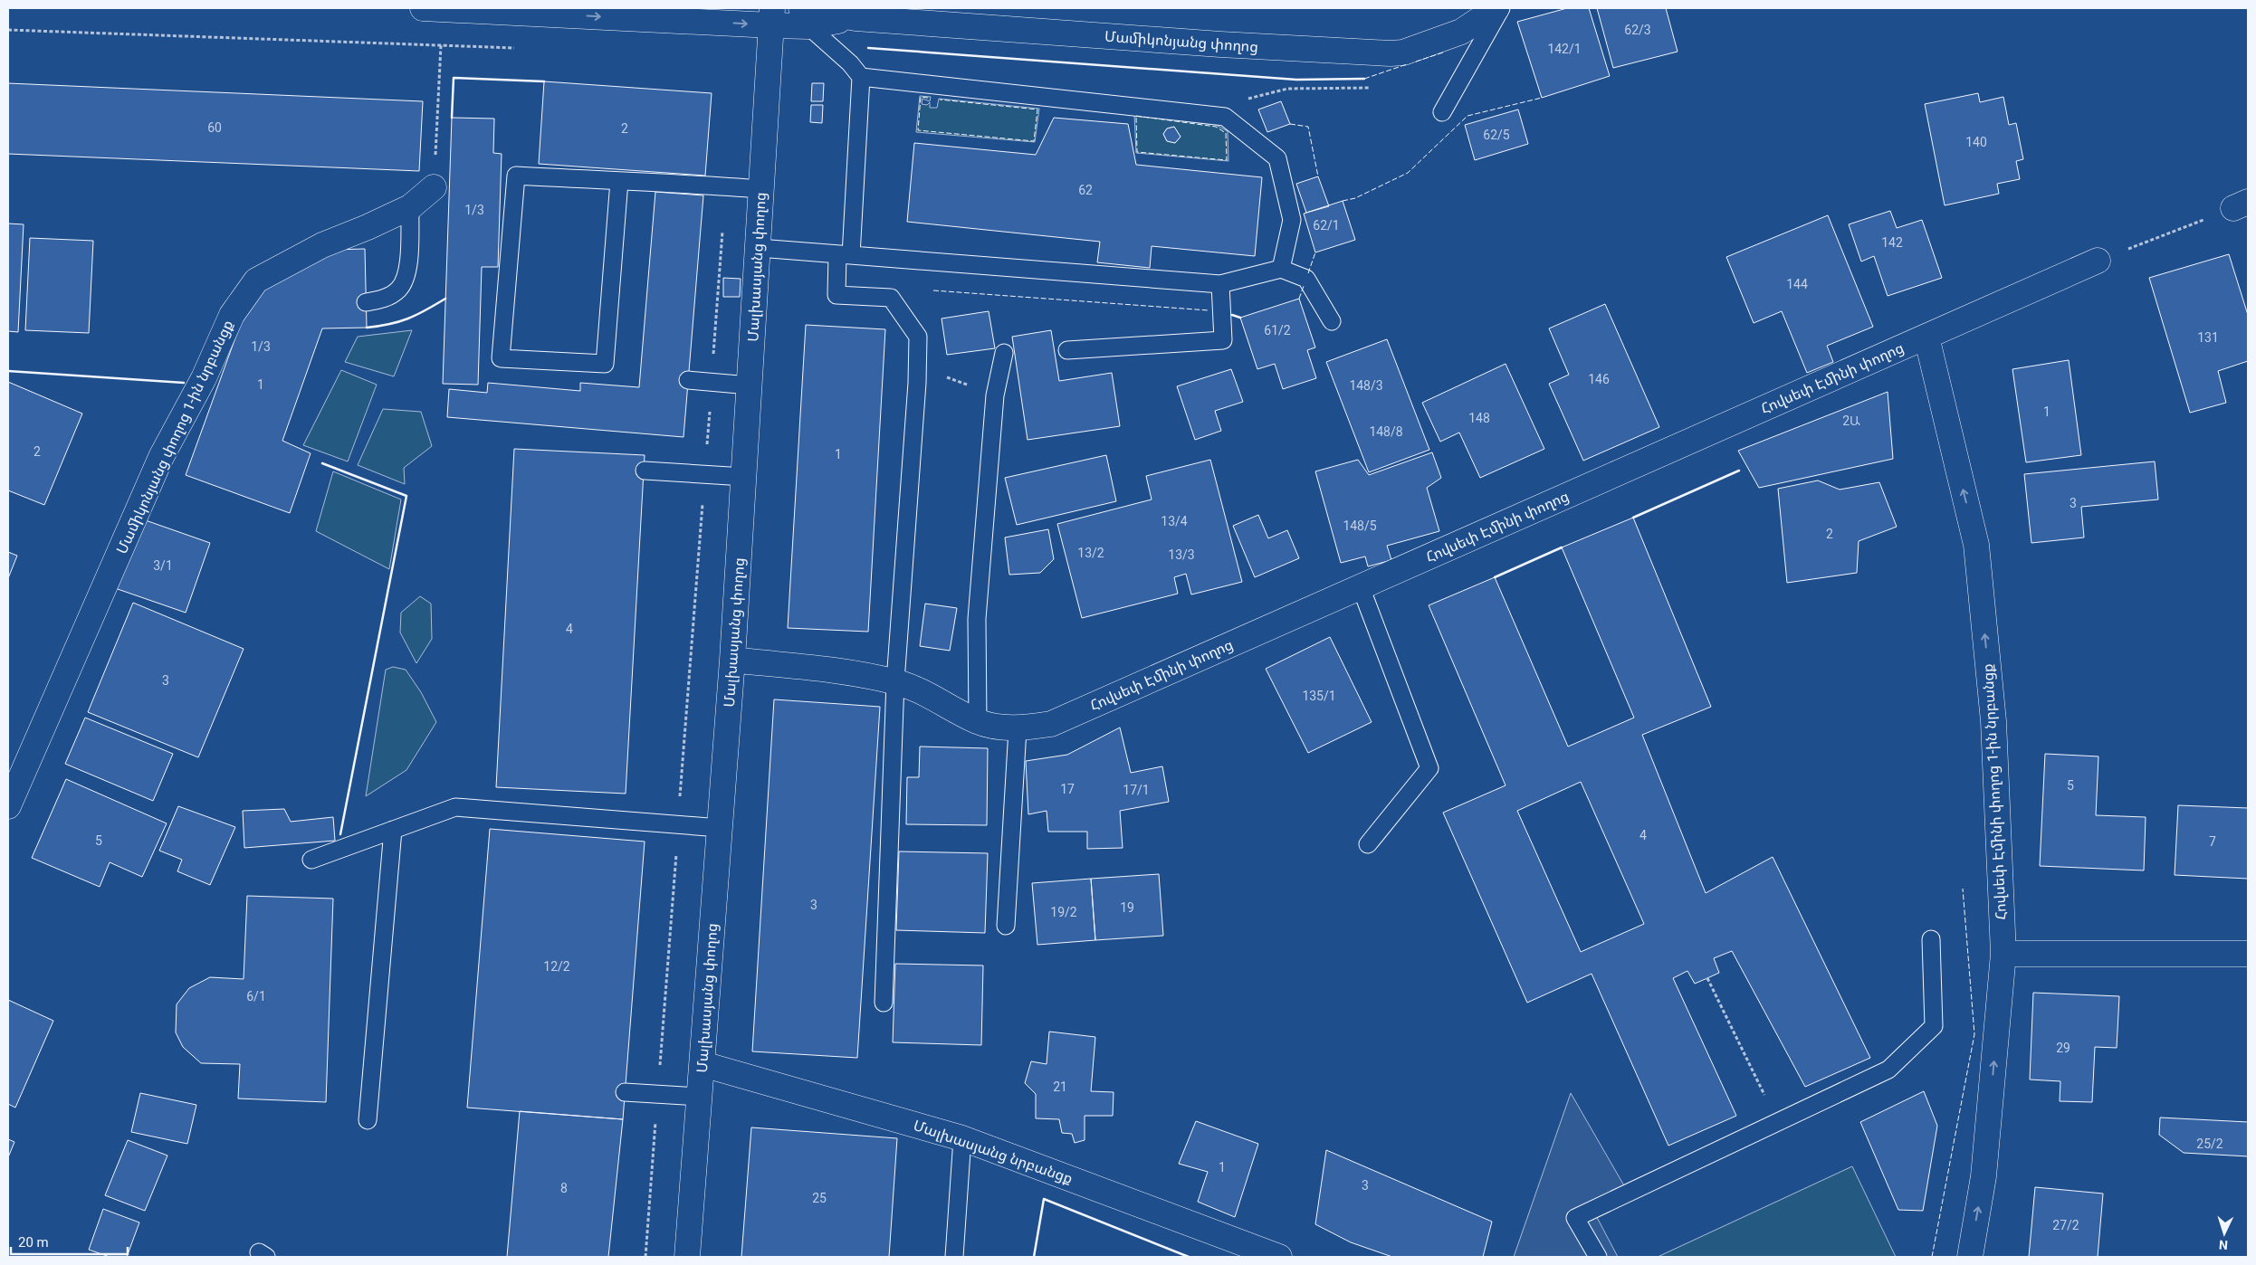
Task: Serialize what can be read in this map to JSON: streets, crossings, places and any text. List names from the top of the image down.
{
  "streets": {
    "street": [
      "Մամիկոնյանց փողոց",
      "Մալխասյանց փողոց",
      "Հովսեփ Էմինի փողոց",
      "Մամիկոնյանց փողոց 1-ին նրբանցք",
      "Հովսեփ Էմինի փողոց 1-ին նրբանցք",
      "Մալխասյանց նրբանցք"
    ]
  },
  "crossings": [
    ["Մամիկոնյանց փողոց", "Մալխասյանց փողոց"],
    ["Մալխասյանց փողոց", "Հովսեփ Էմինի փողոց"],
    ["Մալխասյանց փողոց", "Մալխասյանց նրբանցք"],
    ["Հովսեփ Էմինի փողոց", "Հովսեփ Էմինի փողոց 1-ին նրբանցք"]
  ],
  "one_way": ["Հովսեփ Էմինի փողոց 1-ին նրբանցք"],
  "house_numbers": [
    "62/3",
    "142/1",
    "60",
    "2",
    "62/5",
    "140",
    "62",
    "1/3",
    "62/1",
    "142",
    "144",
    "61/2",
    "131",
    "1/3",
    "146",
    "1",
    "148/3",
    "1",
    "148",
    "2Ա",
    "148/8",
    "2",
    "1",
    "3",
    "13/4",
    "148/5",
    "2",
    "13/2",
    "13/3",
    "3/1",
    "4",
    "3",
    "135/1",
    "5",
    "17",
    "17/1",
    "4",
    "5",
    "7",
    "3",
    "19",
    "19/2",
    "12/2",
    "6/1",
    "29",
    "21",
    "25/2",
    "1",
    "3",
    "8",
    "25",
    "27/2"
  ],
  "scale_bar": "20 m",
  "north": "bottom"
}
